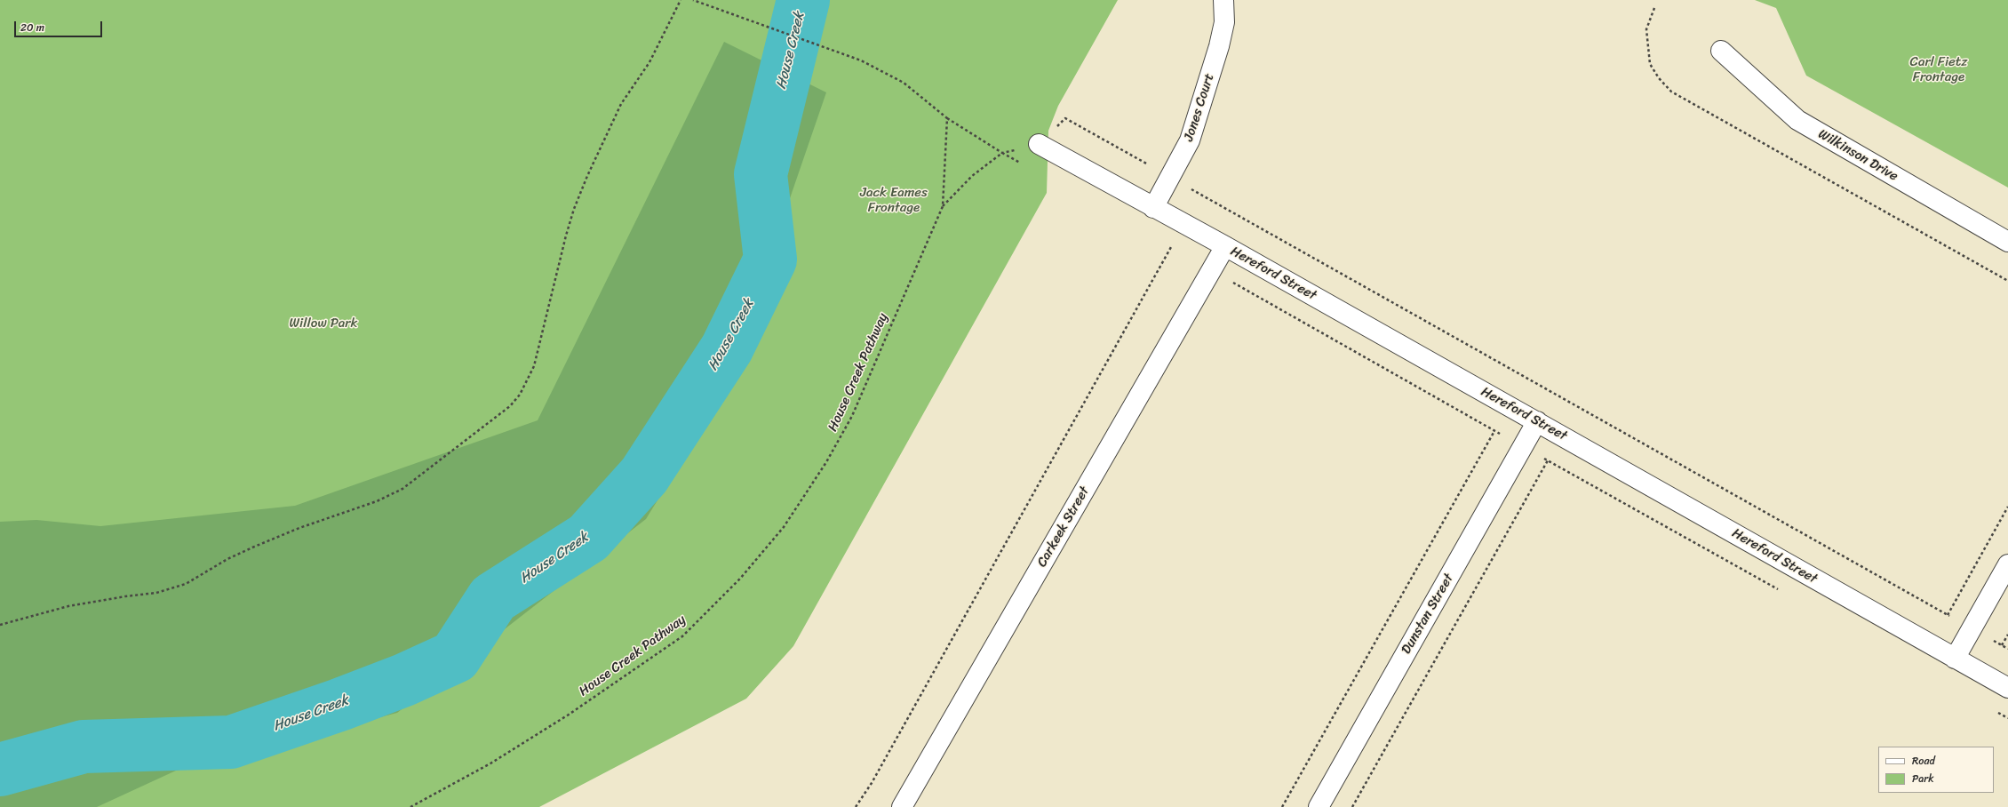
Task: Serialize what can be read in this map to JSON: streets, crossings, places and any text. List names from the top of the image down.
{
  "streets": {
    "street": [
      "Jones Court",
      "Wilkinson Drive",
      "Hereford Street",
      "Carkeek Street",
      "Dunstan Street"
    ],
    "path": ["House Creek Pathway"]
  },
  "crossings": [
    ["Jones Court", "Hereford Street"],
    ["Hereford Street", "Carkeek Street"],
    ["Hereford Street", "Dunstan Street"]
  ],
  "water": ["House Creek"],
  "parks": ["Carl Fietz Frontage", "Jack Eames Frontage", "Willow Park"],
  "legend": ["Road", "Park"],
  "scale_bar": "20 m"
}
